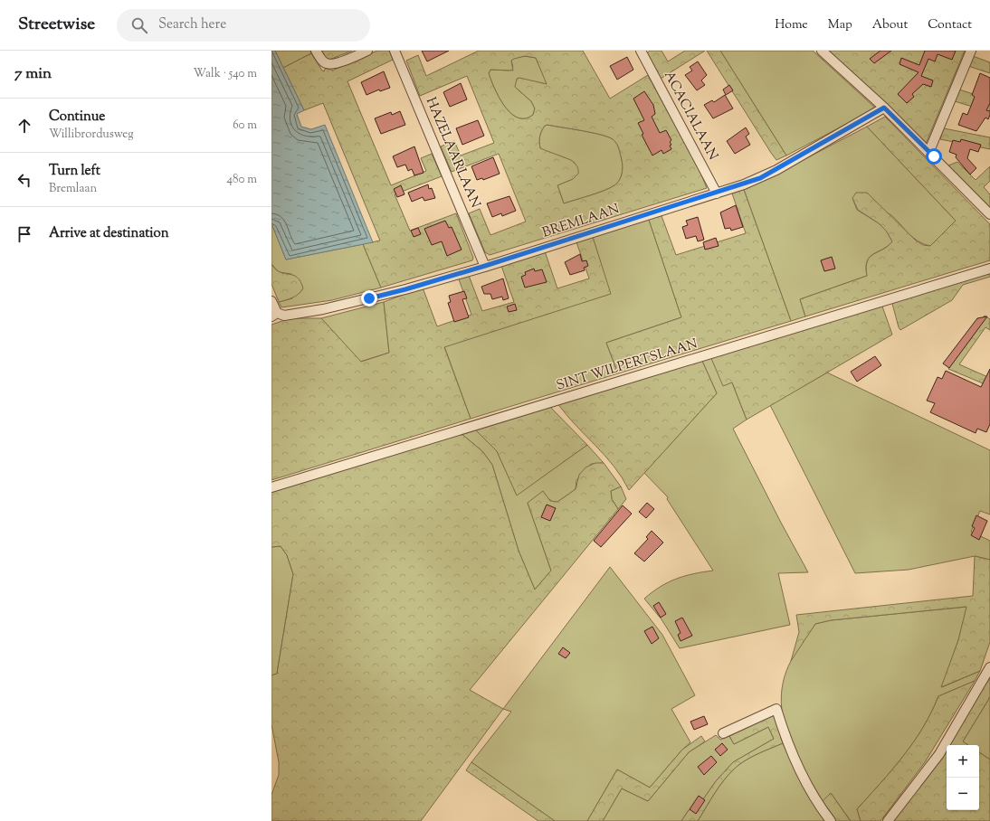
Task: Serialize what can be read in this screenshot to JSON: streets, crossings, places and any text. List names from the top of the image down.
{
  "streets": {
    "street": [
      "ACACIALAAN",
      "HAZELAARLAAN",
      "BREMLAAN",
      "SINT WILPERTSLAAN"
    ]
  },
  "crossings": [
    ["ACACIALAAN", "BREMLAAN"],
    ["HAZELAARLAAN", "BREMLAAN"]
  ],
  "page": {
    "header": "Streetwise",
    "search": "Search here",
    "nav": [
      "Home",
      "Map",
      "About",
      "Contact"
    ],
    "heading": ["7 min", "Walk · 540 m"],
    "list": [
      ["Continue", "Willibrordusweg", "60 m"],
      ["Turn left", "Bremlaan", "480 m"],
      "Arrive at destination"
    ],
    "map_buttons": ["+", "−"]
  }
}
